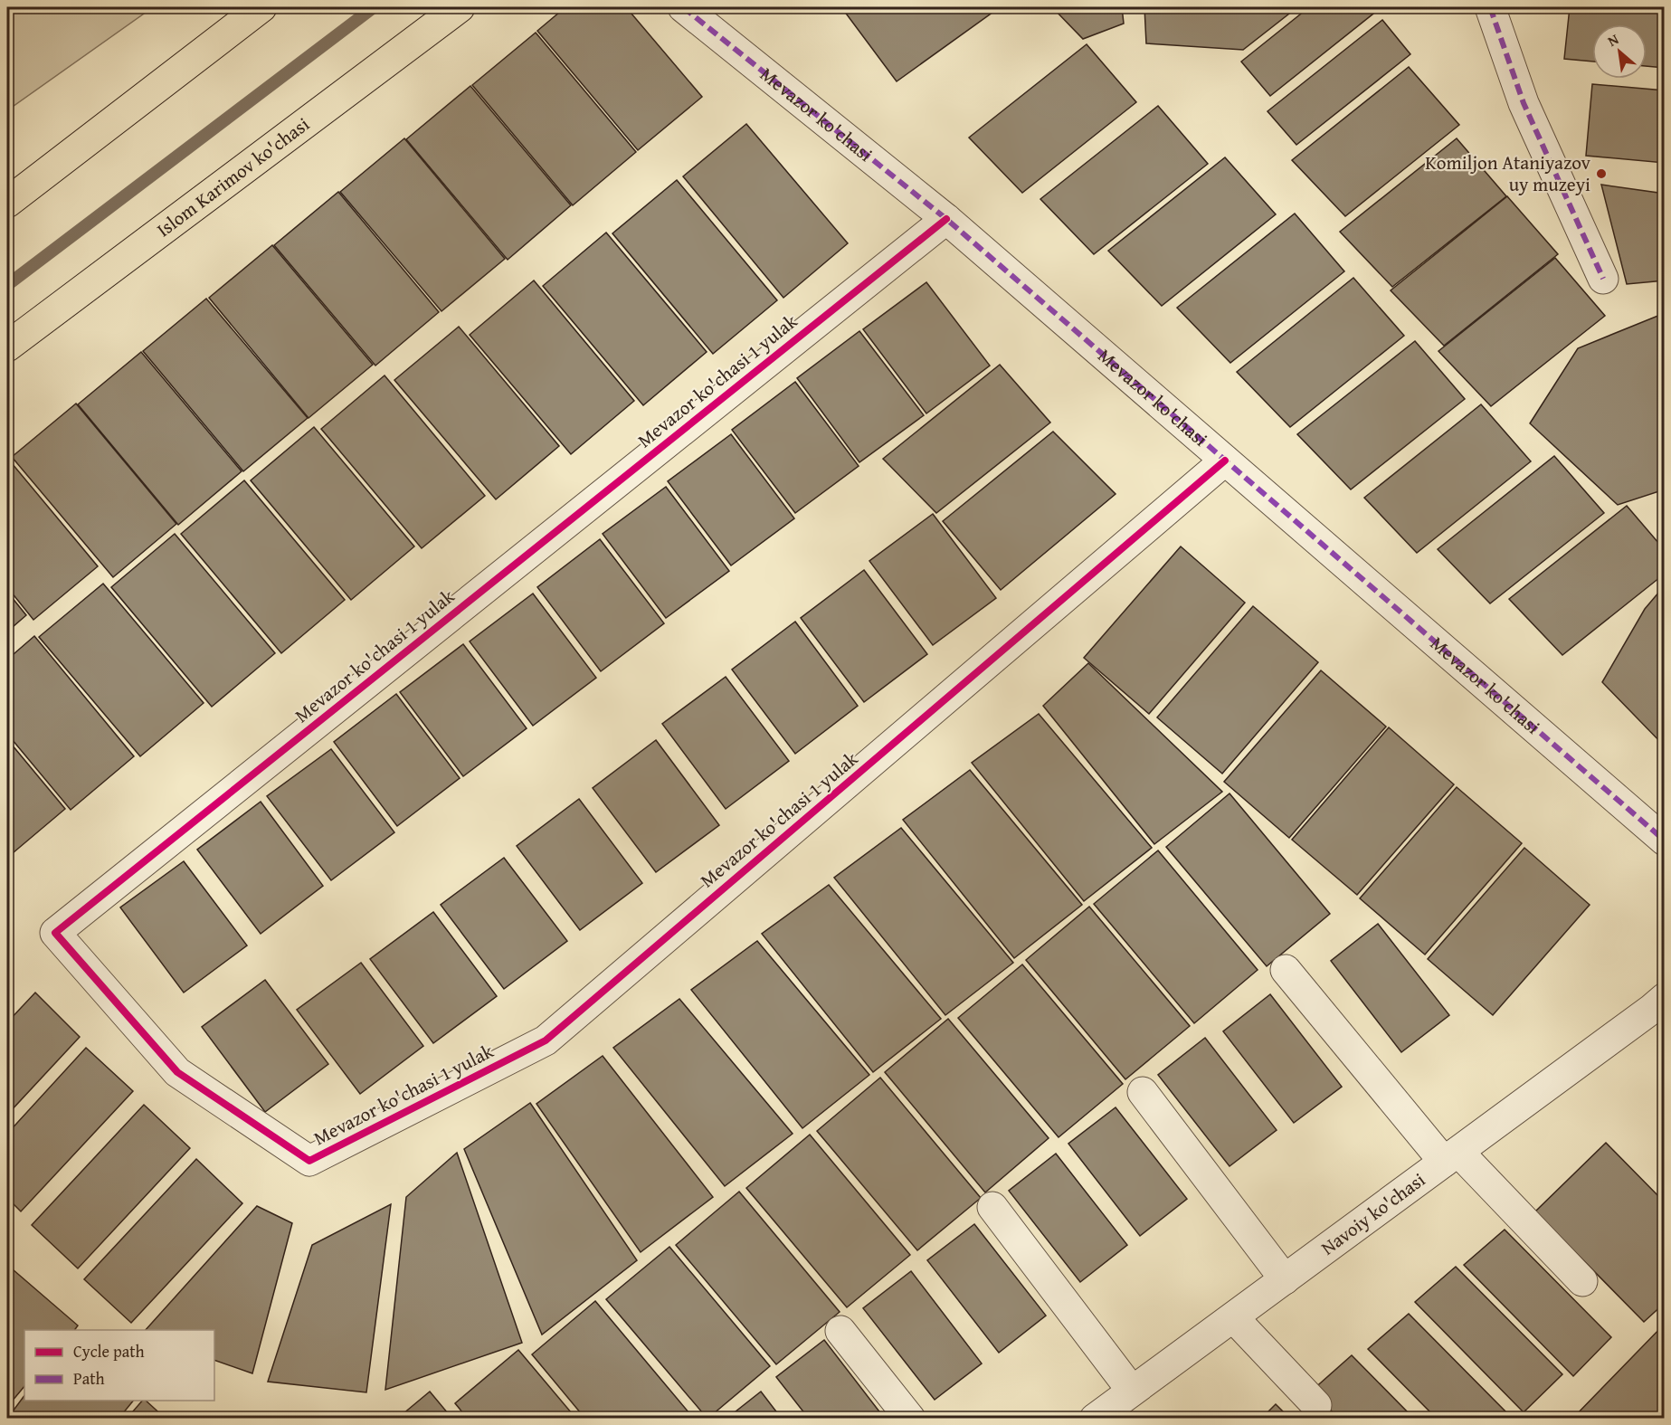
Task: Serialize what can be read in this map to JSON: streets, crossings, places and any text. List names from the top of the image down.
{
  "streets": {
    "main road": ["Islom Karimov ko'chasi"],
    "street": ["Mevazor ko'chasi", "Mevazor ko'chasi 1 yulak", "Navoiy ko'chasi"]
  },
  "crossings": [
    ["Mevazor ko'chasi", "Mevazor ko'chasi 1 yulak"]
  ],
  "places": ["Komiljon Ataniyazov uy muzeyi"],
  "legend": ["Cycle path", "Path"],
  "north": "top left"
}
